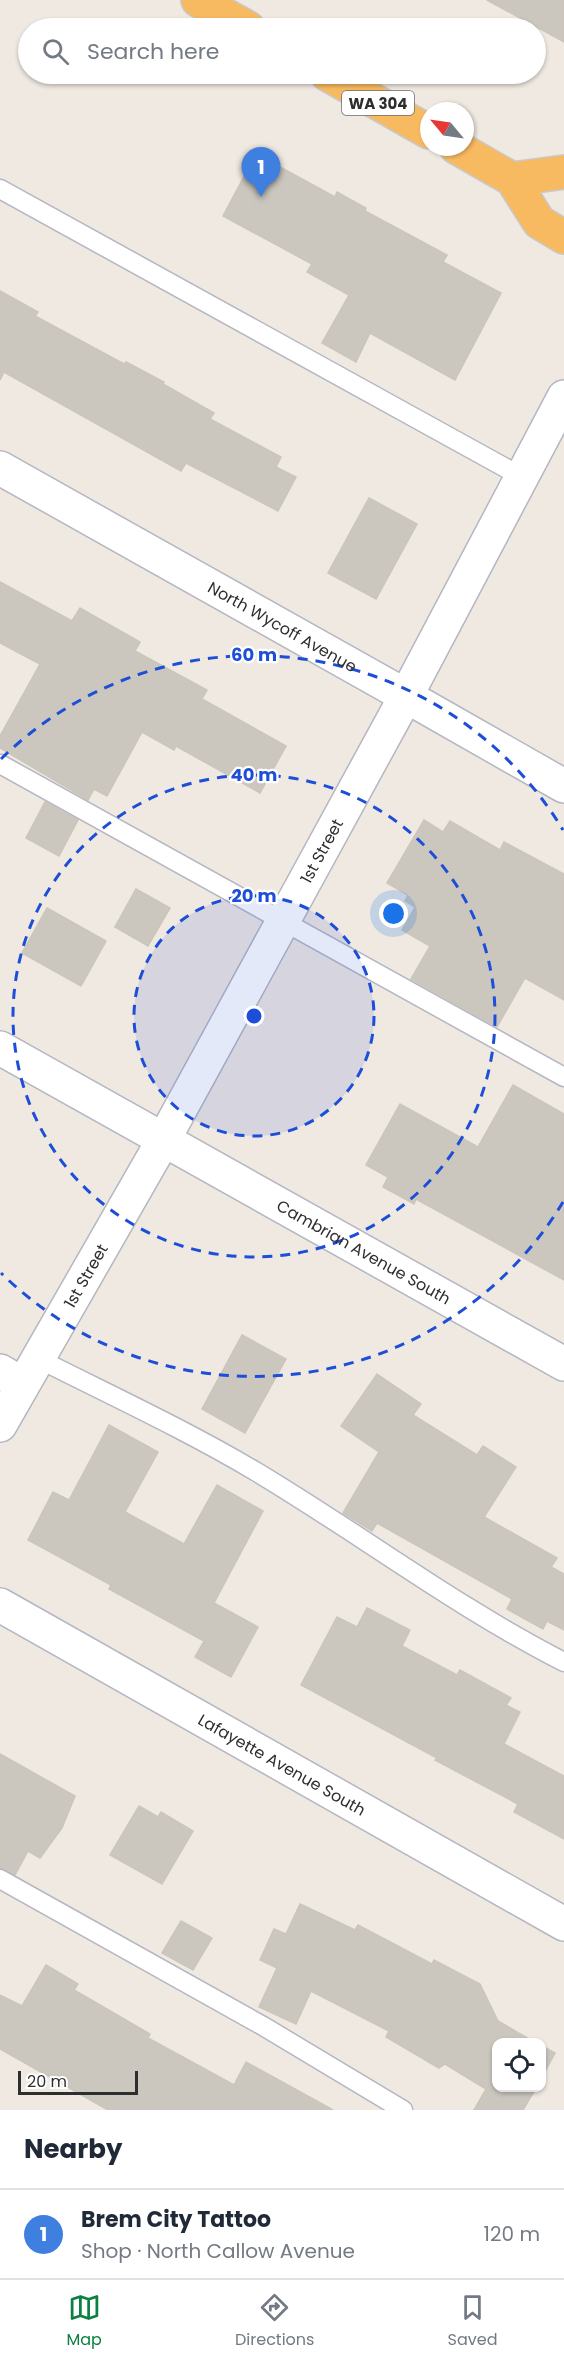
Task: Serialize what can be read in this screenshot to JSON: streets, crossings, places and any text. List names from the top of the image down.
{
  "streets": {
    "highway": ["WA 304"],
    "street": [
      "North Wycoff Avenue",
      "1st Street",
      "Cambrian Avenue South",
      "Lafayette Avenue South"
    ]
  },
  "crossings": [
    ["North Wycoff Avenue", "1st Street"],
    ["1st Street", "Cambrian Avenue South"]
  ],
  "scale_bar": "20 m",
  "north": "top left",
  "page": {
    "search": "Search here",
    "pins": "1",
    "scale": "20 m",
    "heading": "Nearby",
    "list": [
      {
        "mark": "1",
        "name": "Brem City Tattoo",
        "note": "Shop · North Callow Avenue",
        "value": "120 m"
      }
    ],
    "nav": ["Map", "Directions", "Saved"]
  },
  "rings": ["60 m", "40 m", "20 m"]
}
